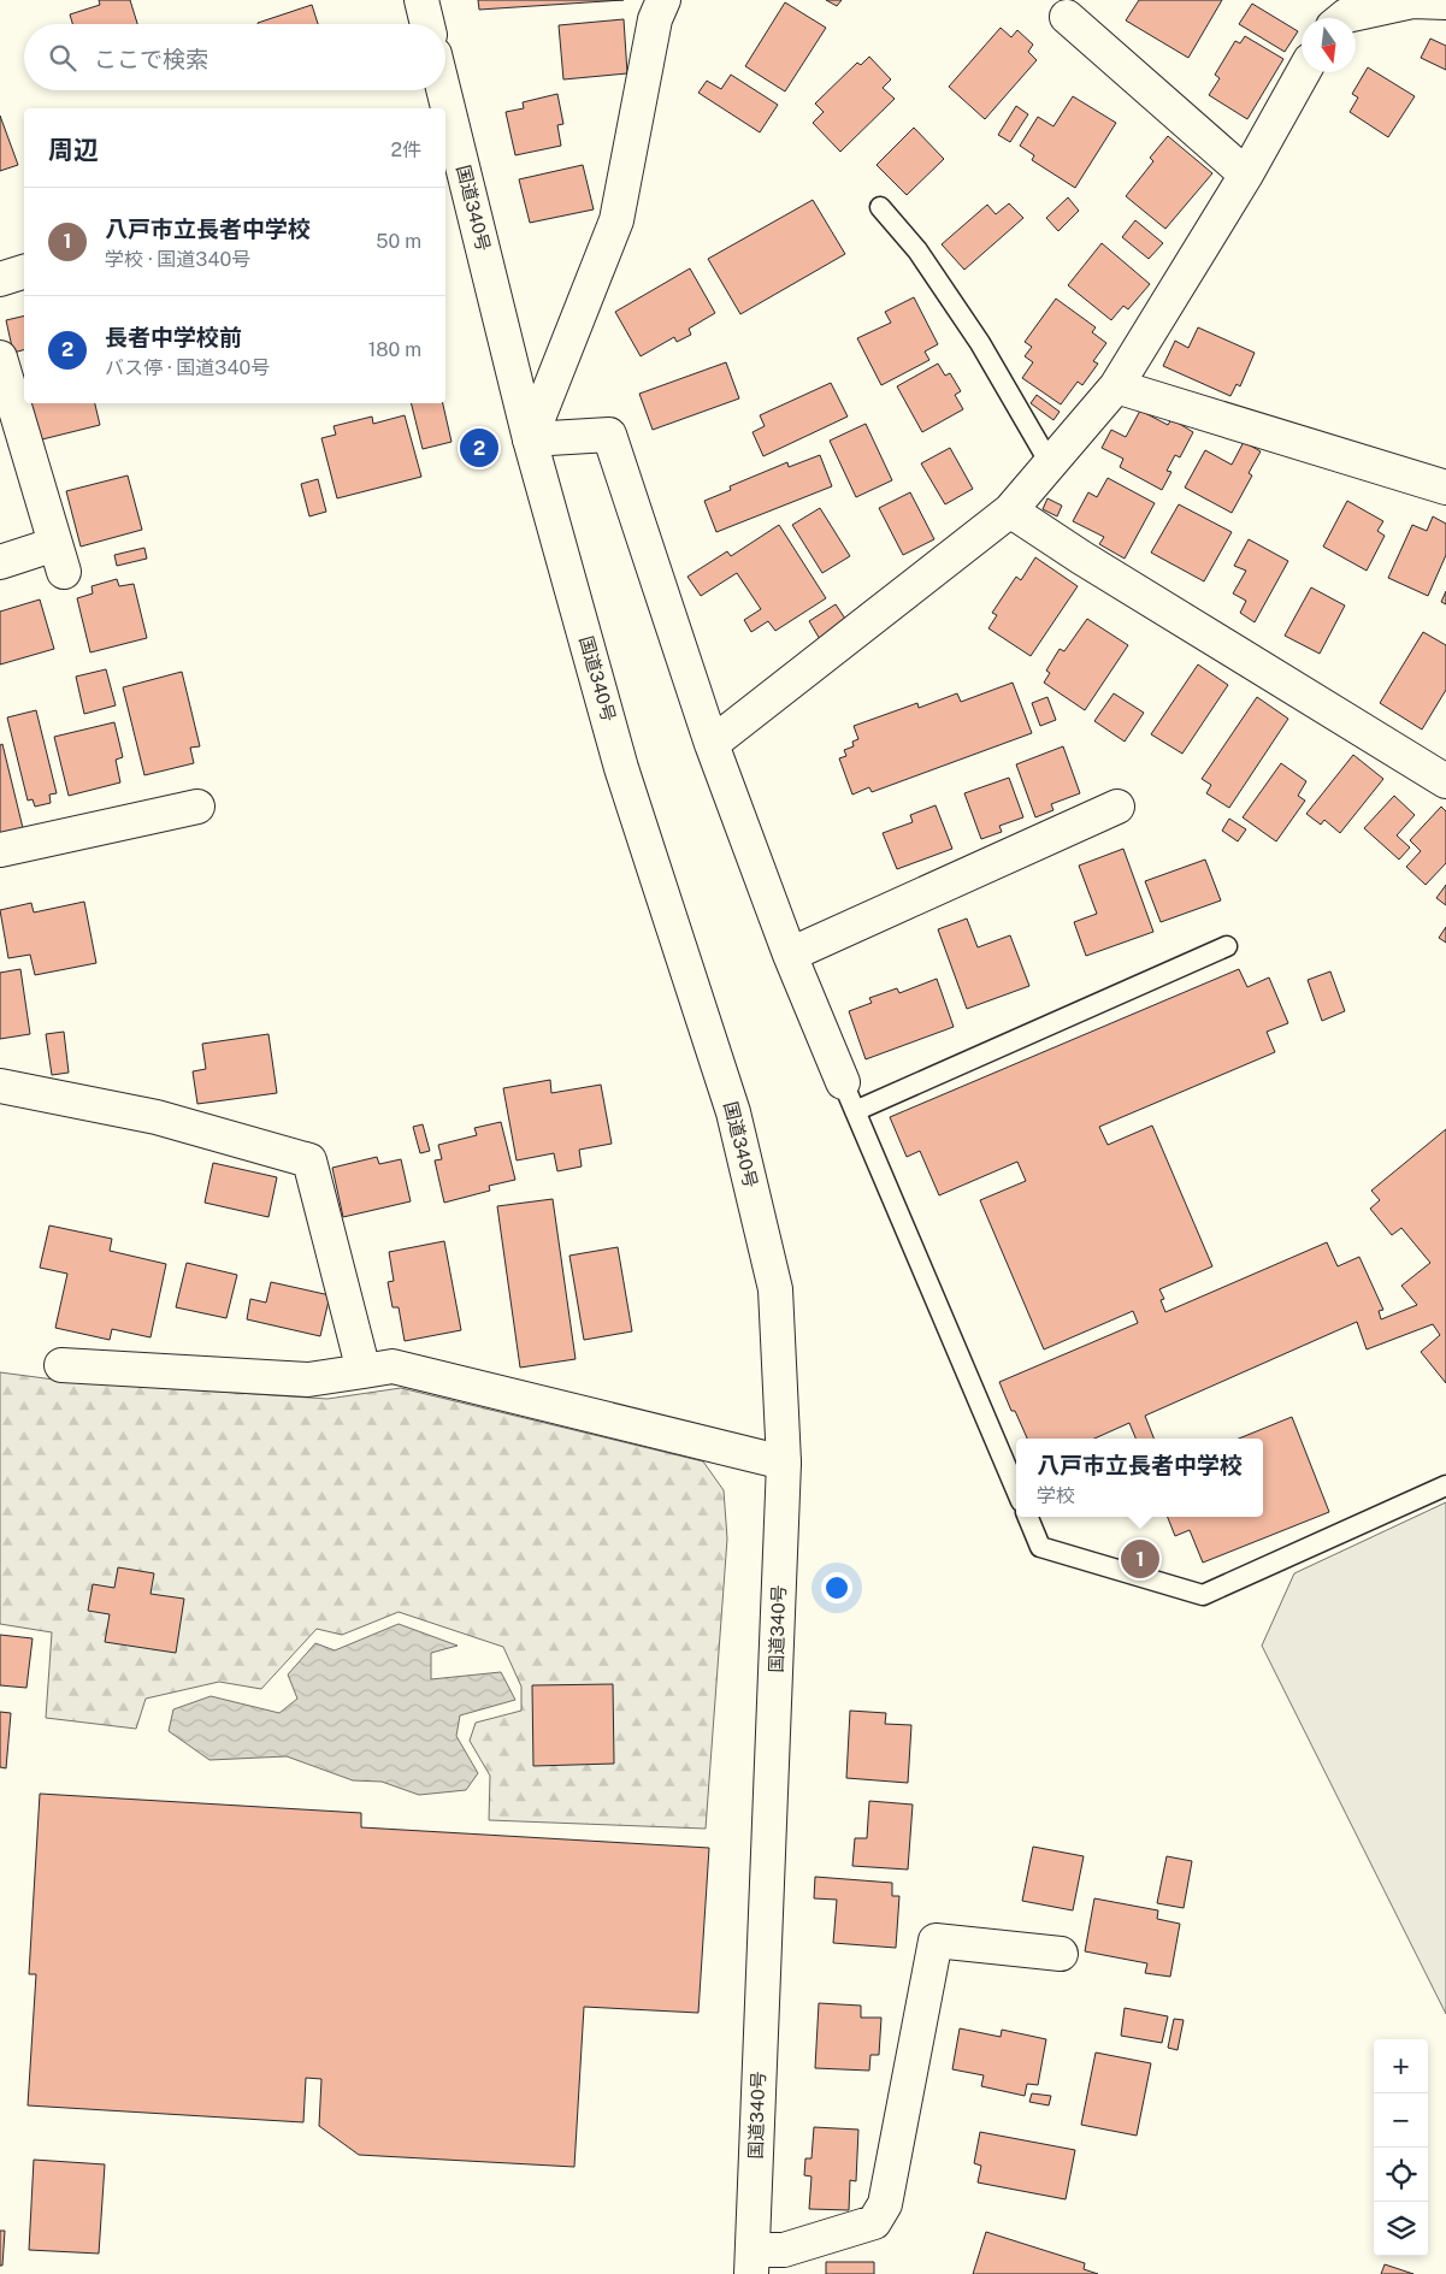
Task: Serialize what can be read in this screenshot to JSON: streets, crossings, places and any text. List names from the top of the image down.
{
  "streets": {
    "main road": ["国道340号"]
  },
  "north": "bottom",
  "page": {
    "search": "ここで検索",
    "heading": ["周辺", "2件"],
    "list": [
      {
        "mark": "1",
        "name": "八戸市立長者中学校",
        "note": "学校 · 国道340号",
        "value": "50 m"
      },
      {
        "mark": "2",
        "name": "長者中学校前",
        "note": "バス停 · 国道340号",
        "value": "180 m"
      }
    ],
    "pins": ["2", "1"],
    "popup": ["八戸市立長者中学校", "学校"],
    "map_buttons": ["+", "−"]
  }
}
